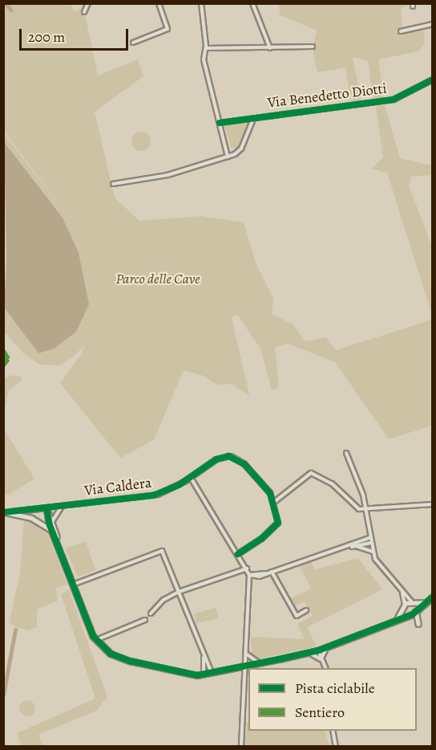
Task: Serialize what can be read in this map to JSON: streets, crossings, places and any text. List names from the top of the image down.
{
  "streets": {
    "street": ["Via Benedetto Diotti", "Via Caldera"]
  },
  "parks": ["Parco delle Cave"],
  "legend": ["Pista ciclabile", "Sentiero"],
  "scale_bar": "200 m"
}
